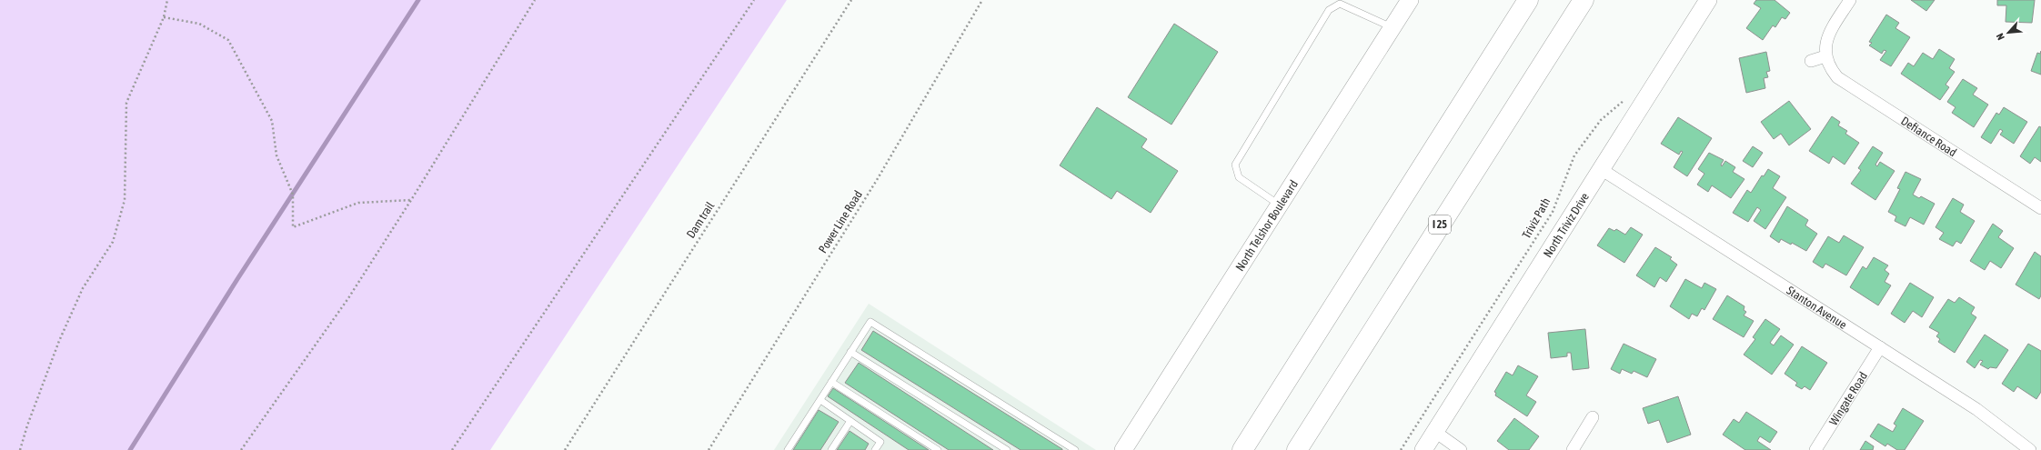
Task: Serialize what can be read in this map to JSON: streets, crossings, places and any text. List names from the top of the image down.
{
  "streets": {
    "highway": ["I 25"],
    "main road": ["North Triviz Drive", "North Telshor Boulevard"],
    "street": ["Defiance Road", "Stanton Avenue", "Wingate Road"],
    "path": ["Triviz Path", "Dam trail", "Power Line Road"]
  },
  "crossings": [
    ["North Triviz Drive", "Stanton Avenue"],
    ["Stanton Avenue", "Wingate Road"]
  ],
  "north": "bottom left"
}
